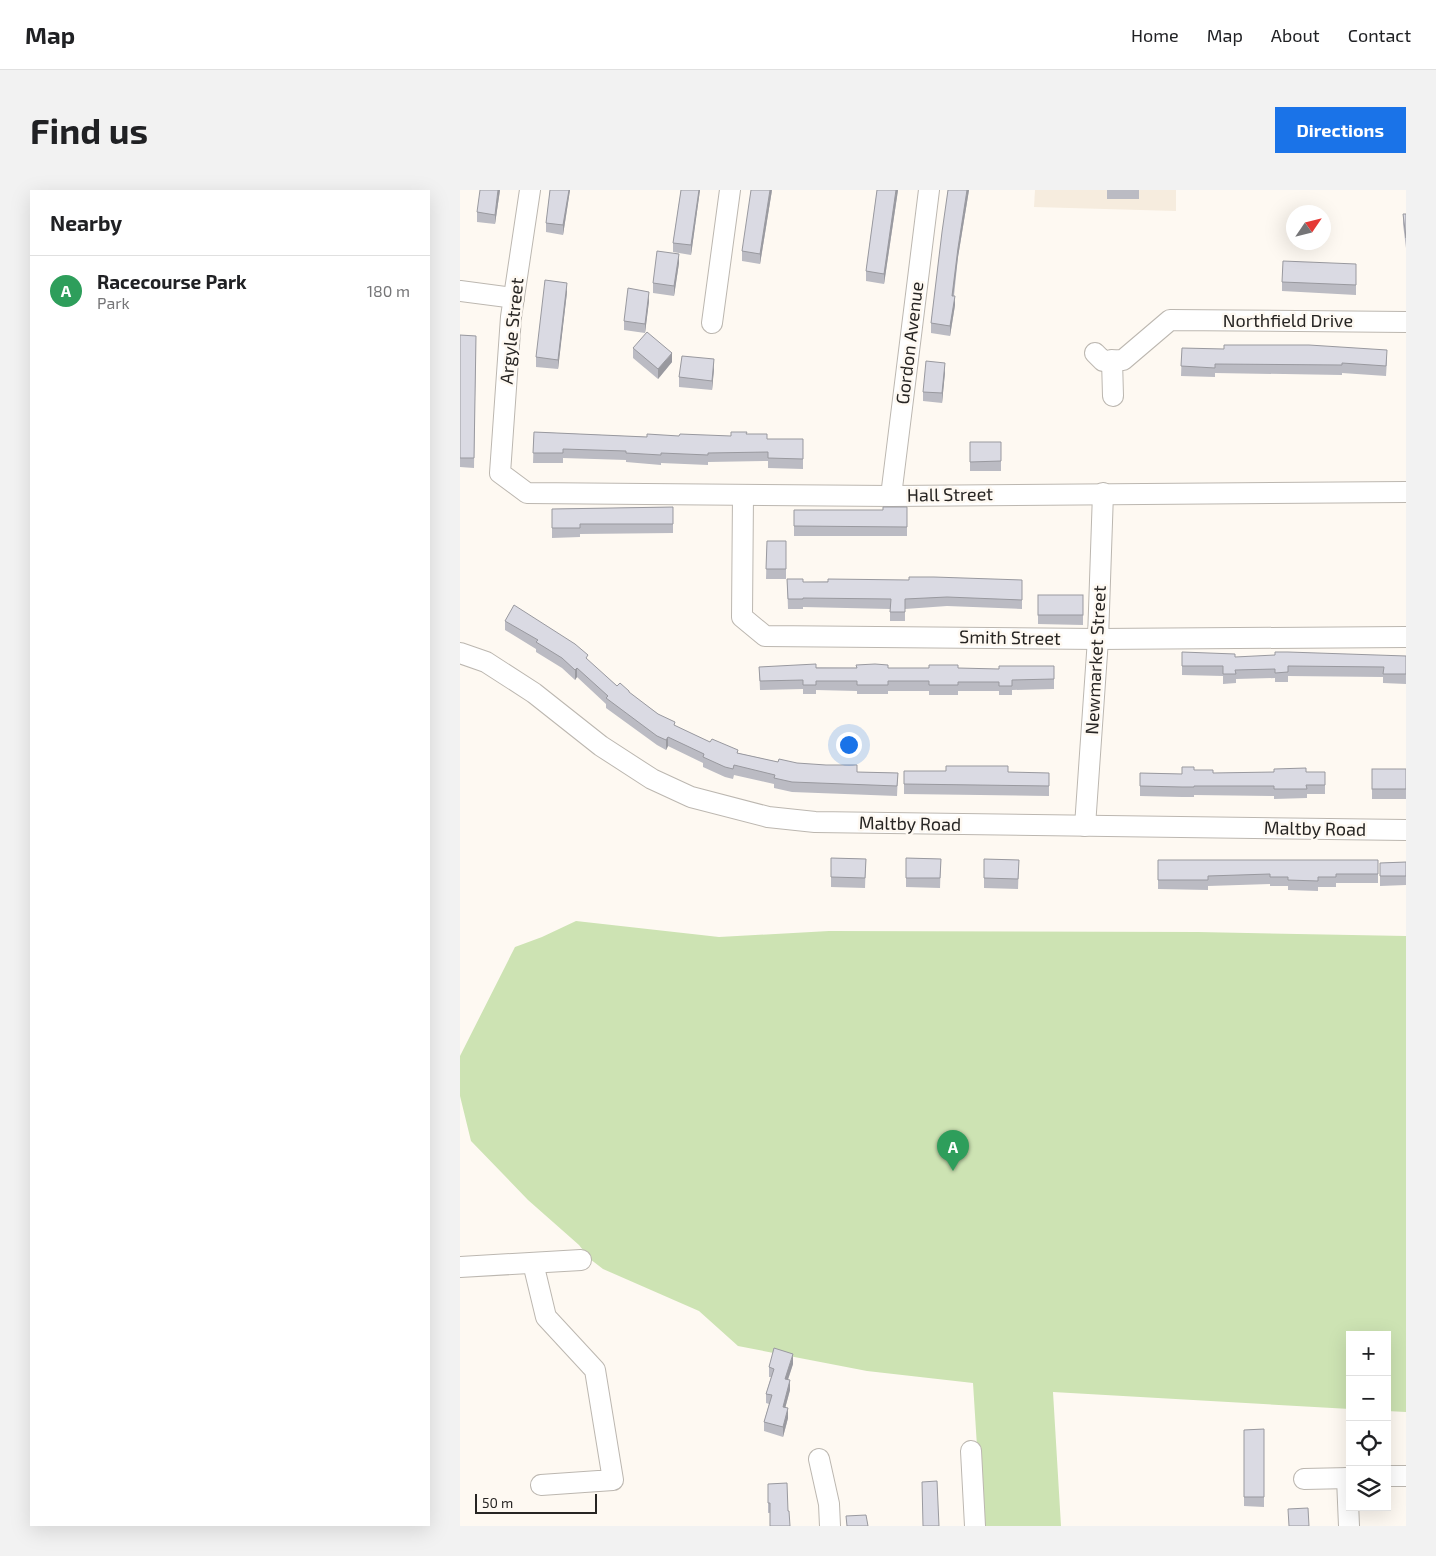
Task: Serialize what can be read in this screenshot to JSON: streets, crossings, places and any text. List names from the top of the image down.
{
  "streets": {
    "street": [
      "Northfield Drive",
      "Argyle Street",
      "Gordon Avenue",
      "Hall Street",
      "Smith Street",
      "Newmarket Street",
      "Maltby Road"
    ]
  },
  "crossings": [
    ["Argyle Street", "Hall Street"],
    ["Gordon Avenue", "Hall Street"],
    ["Hall Street", "Smith Street"],
    ["Hall Street", "Newmarket Street"],
    ["Smith Street", "Newmarket Street"],
    ["Newmarket Street", "Maltby Road"]
  ],
  "scale_bar": "50 m",
  "north": "top right",
  "page": {
    "header": "Map",
    "nav": [
      "Home",
      "Map",
      "About",
      "Contact"
    ],
    "buttons": "Directions",
    "title": "Find us",
    "heading": "Nearby",
    "list": [
      {
        "mark": "A",
        "name": "Racecourse Park",
        "note": "Park",
        "value": "180 m"
      }
    ],
    "pins": "A",
    "map_buttons": ["+", "−"],
    "scale": "50 m"
  }
}
